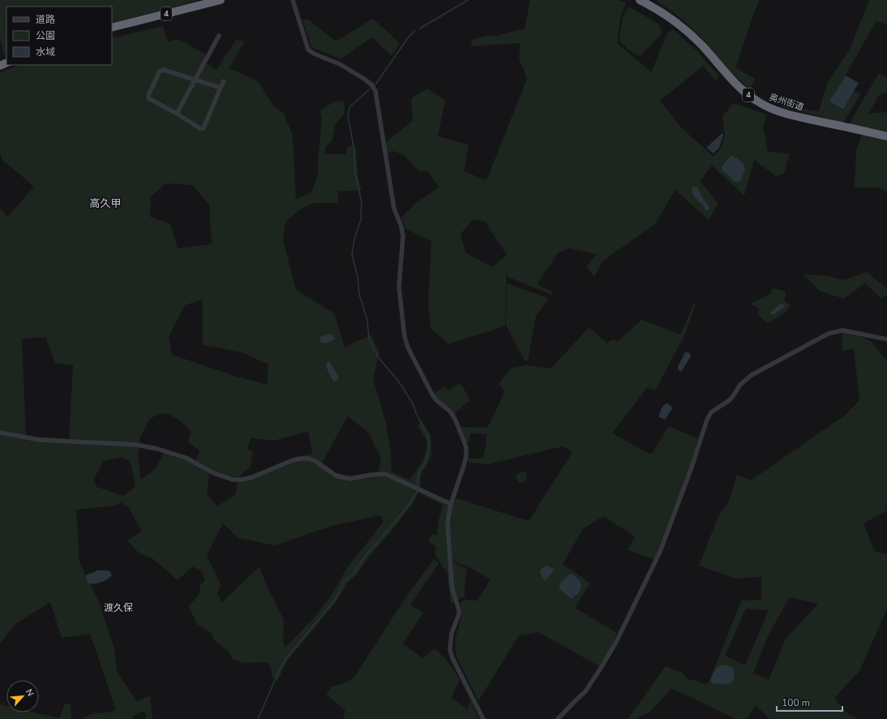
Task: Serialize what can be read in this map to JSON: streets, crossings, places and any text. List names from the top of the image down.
{
  "streets": {
    "highway": ["4", "奥州街道"]
  },
  "districts": ["高久甲", "渡久保"],
  "legend": ["道路", "公園", "水域"],
  "scale_bar": "100 m",
  "north": "top right"
}
